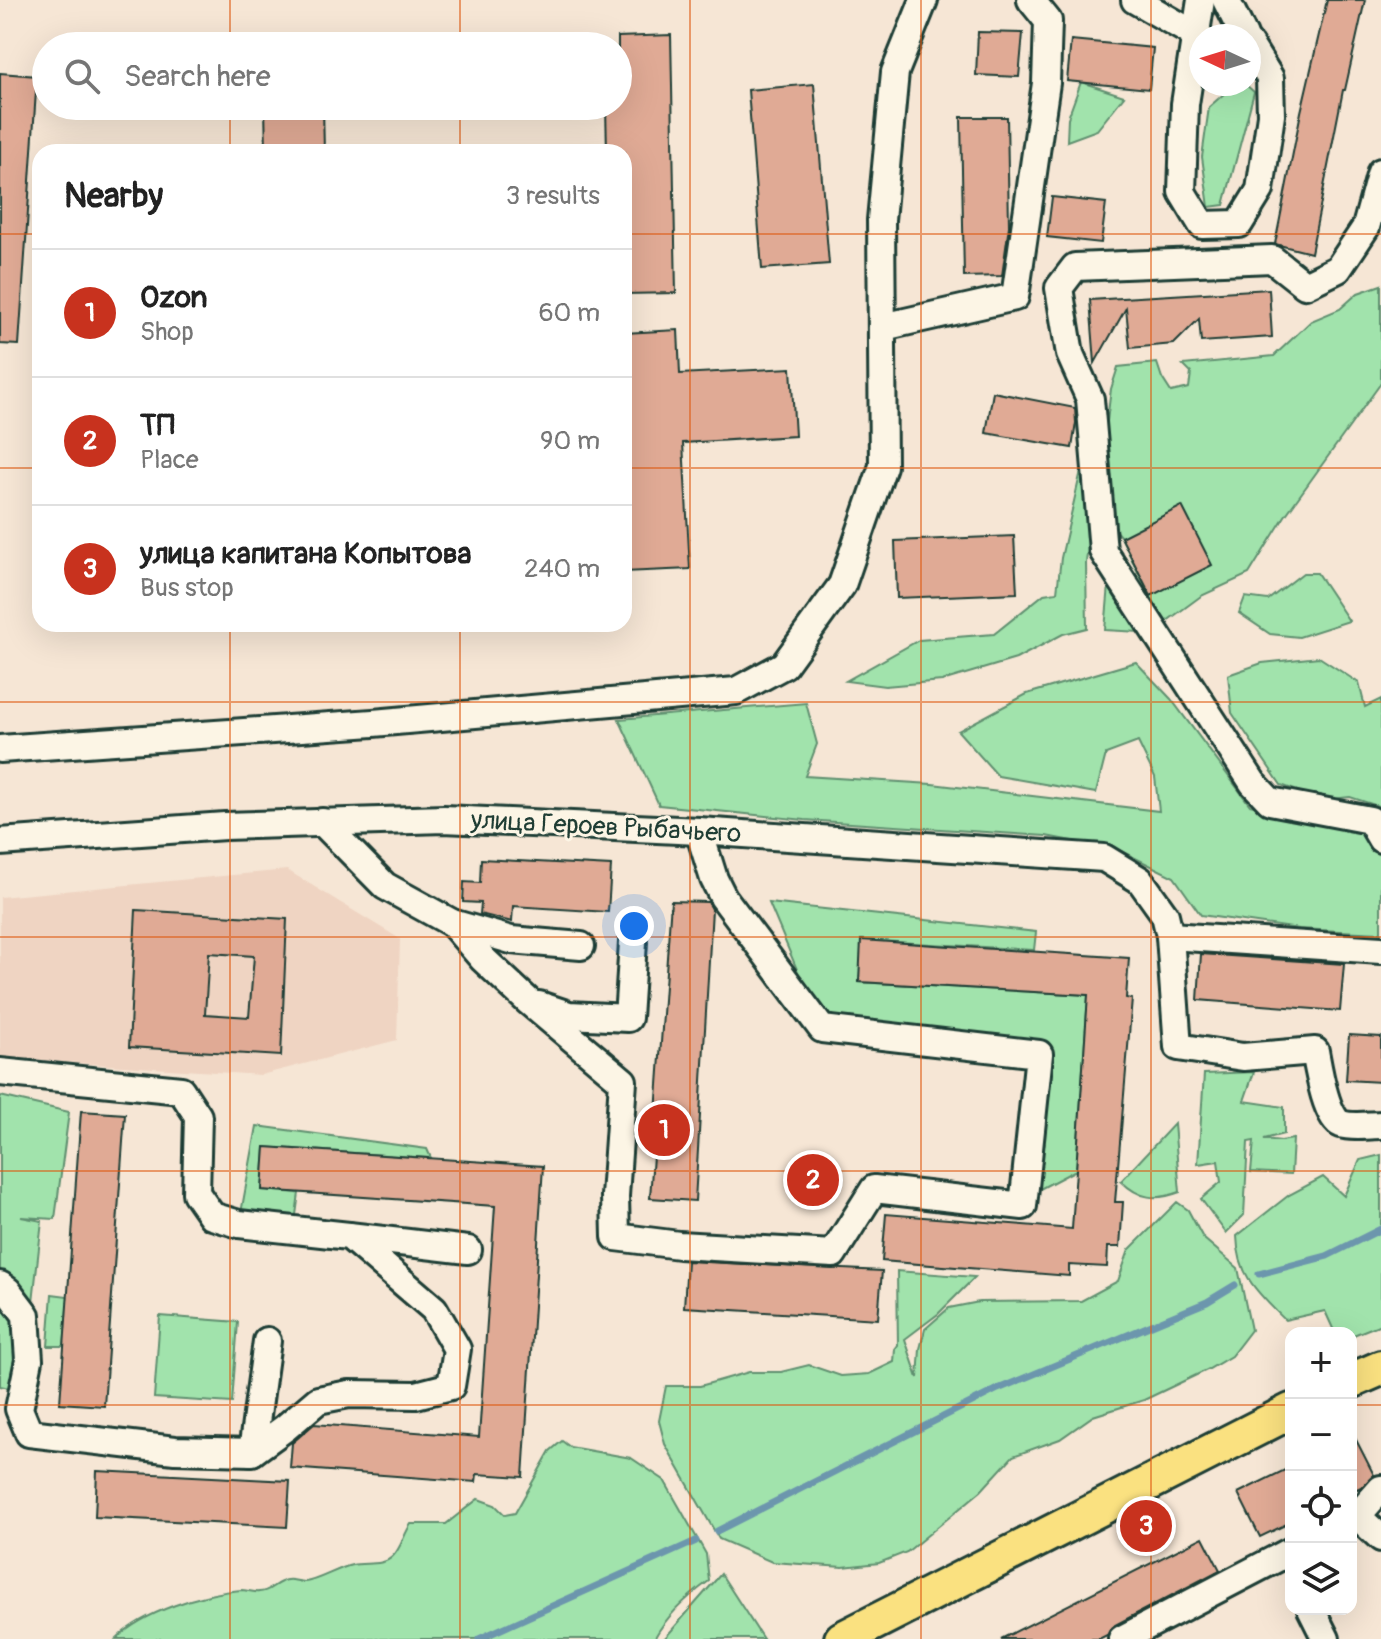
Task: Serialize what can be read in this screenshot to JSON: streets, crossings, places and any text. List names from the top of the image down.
{
  "streets": {
    "street": ["улица Героев Рыбачьего"]
  },
  "north": "left",
  "page": {
    "search": "Search here",
    "heading": ["Nearby", "3 results"],
    "list": [
      {
        "mark": "1",
        "name": "Ozon",
        "note": "Shop",
        "value": "60 m"
      },
      {
        "mark": "2",
        "name": "ТП",
        "note": "Place",
        "value": "90 m"
      },
      {
        "mark": "3",
        "name": "улица капитана Копытова",
        "note": "Bus stop",
        "value": "240 m"
      }
    ],
    "pins": ["1", "2", "3"],
    "map_buttons": ["+", "−"]
  }
}
